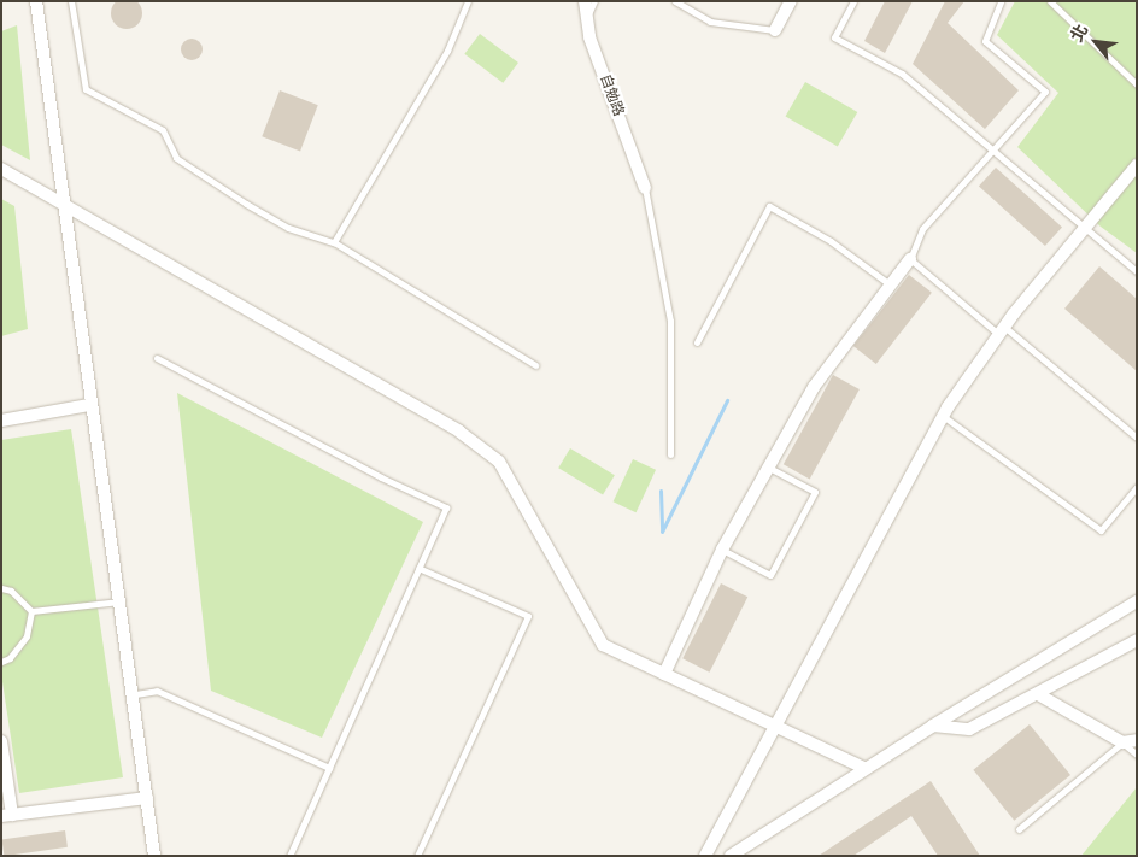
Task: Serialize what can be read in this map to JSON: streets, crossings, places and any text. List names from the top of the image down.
{
  "streets": {
    "street": ["自勉路"]
  },
  "north": "top left"
}
